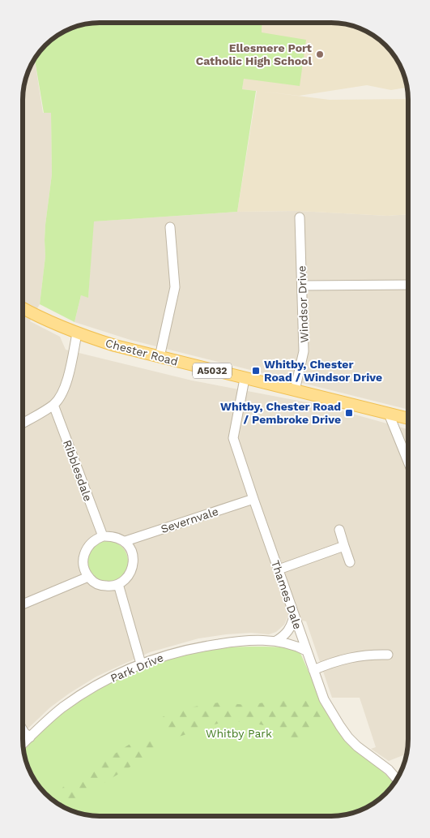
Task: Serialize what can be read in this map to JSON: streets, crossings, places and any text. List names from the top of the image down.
{
  "streets": {
    "main road": ["Chester Road", "A5032"],
    "street": [
      "Windsor Drive",
      "Ribblesdale",
      "Severnvale",
      "Thames Dale",
      "Park Drive"
    ]
  },
  "crossings": [
    ["Windsor Drive", "Chester Road"],
    ["Chester Road", "Thames Dale"],
    ["Ribblesdale", "Severnvale"],
    ["Severnvale", "Thames Dale"],
    ["Thames Dale", "Park Drive"]
  ],
  "parks": ["Whitby Park"],
  "places": {
    "other": ["Ellesmere Port Catholic High School"],
    "transit": ["Whitby, Chester Road / Windsor Drive", "Whitby, Chester Road / Pembroke Drive"]
  }
}
